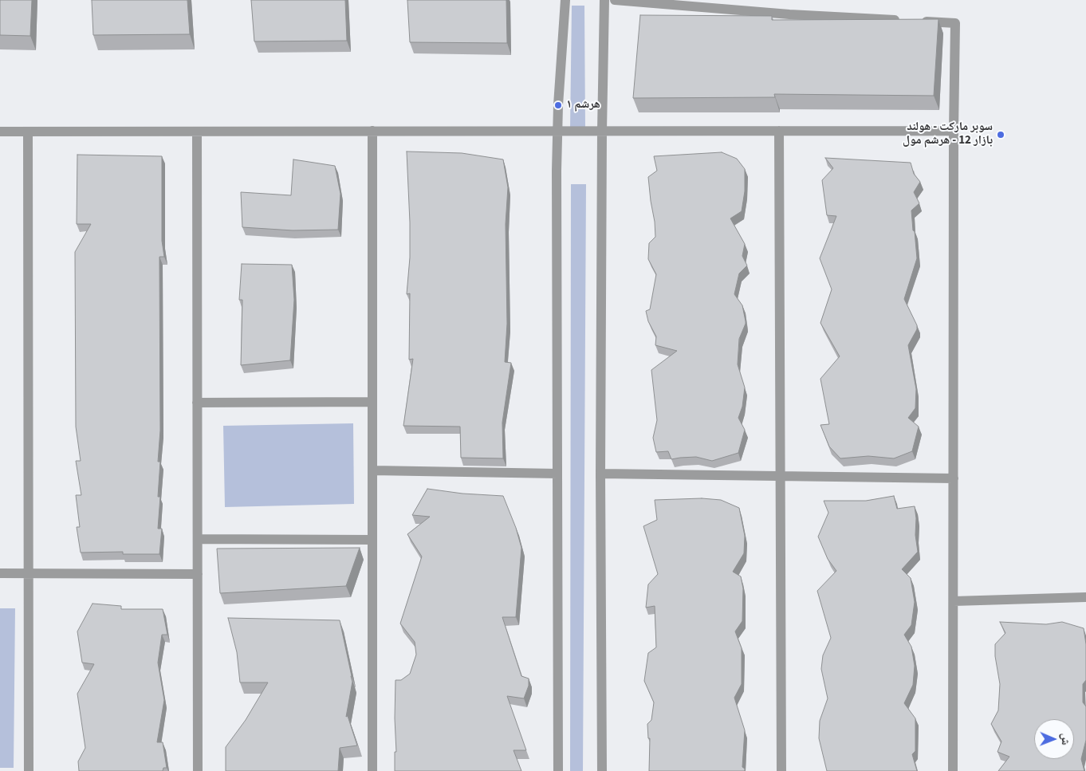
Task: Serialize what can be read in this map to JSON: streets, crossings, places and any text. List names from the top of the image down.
{
  "places": ["هرشم ١", "سوبر ماركت - هولند بازار 12 - هرشم مول"],
  "north": "right"
}
